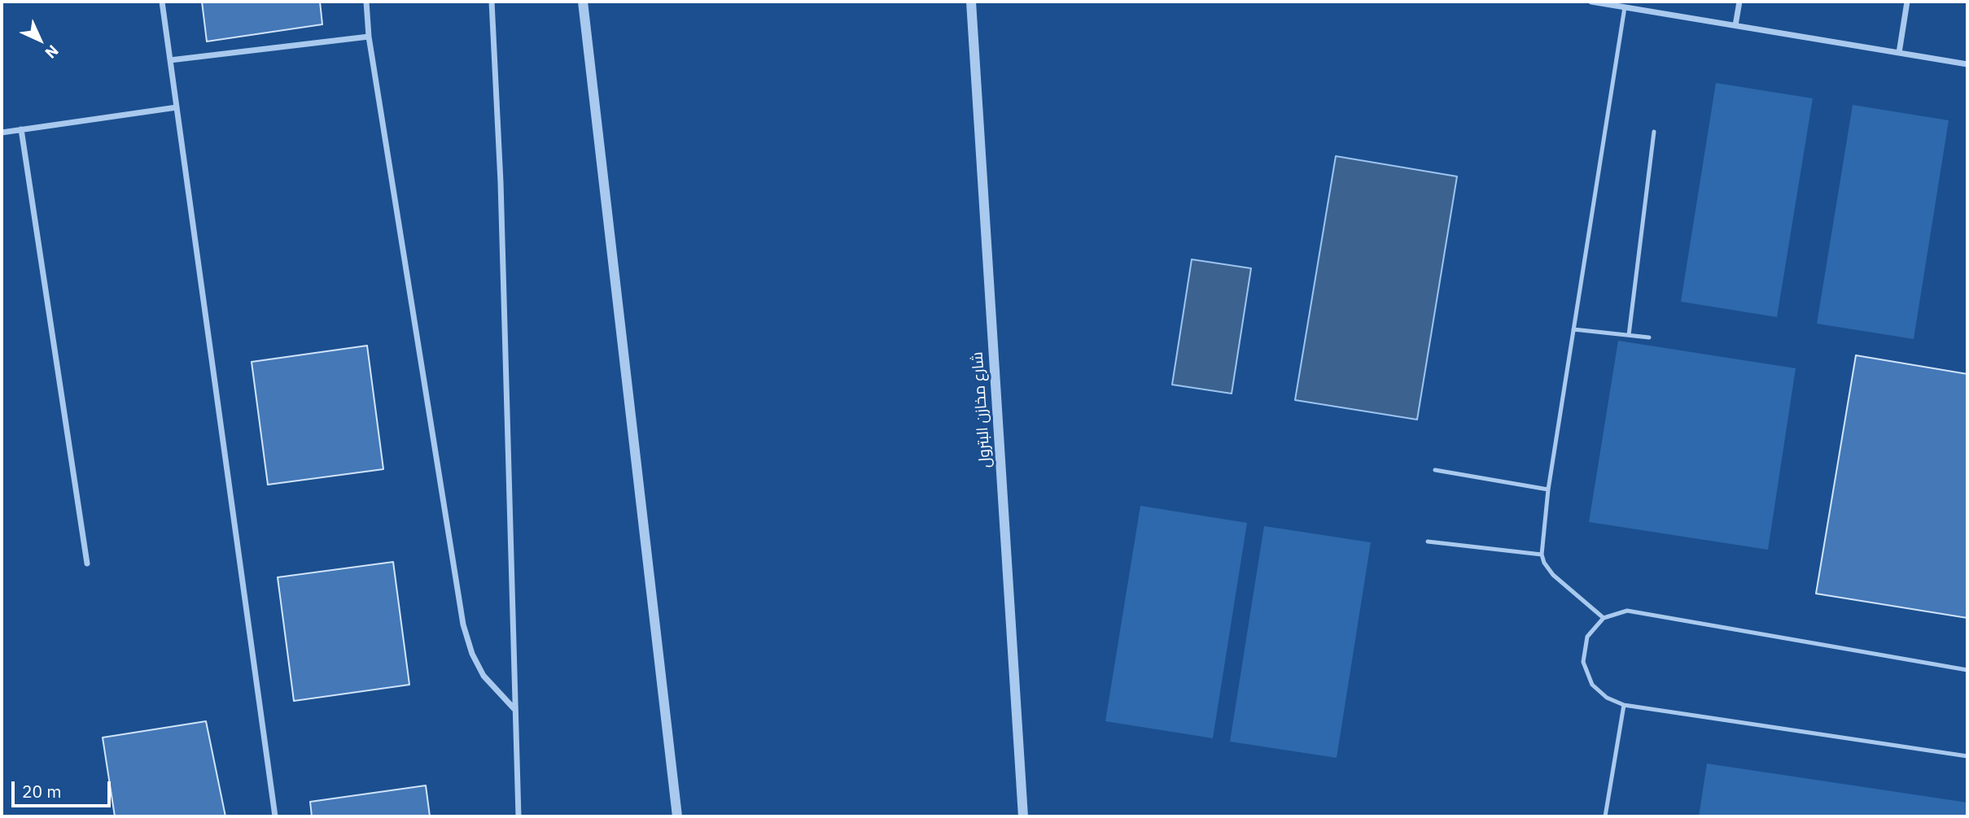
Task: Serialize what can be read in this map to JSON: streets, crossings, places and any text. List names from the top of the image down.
{
  "streets": {
    "street": ["شارع مخازن البترول"]
  },
  "scale_bar": "20 m",
  "north": "bottom right"
}
